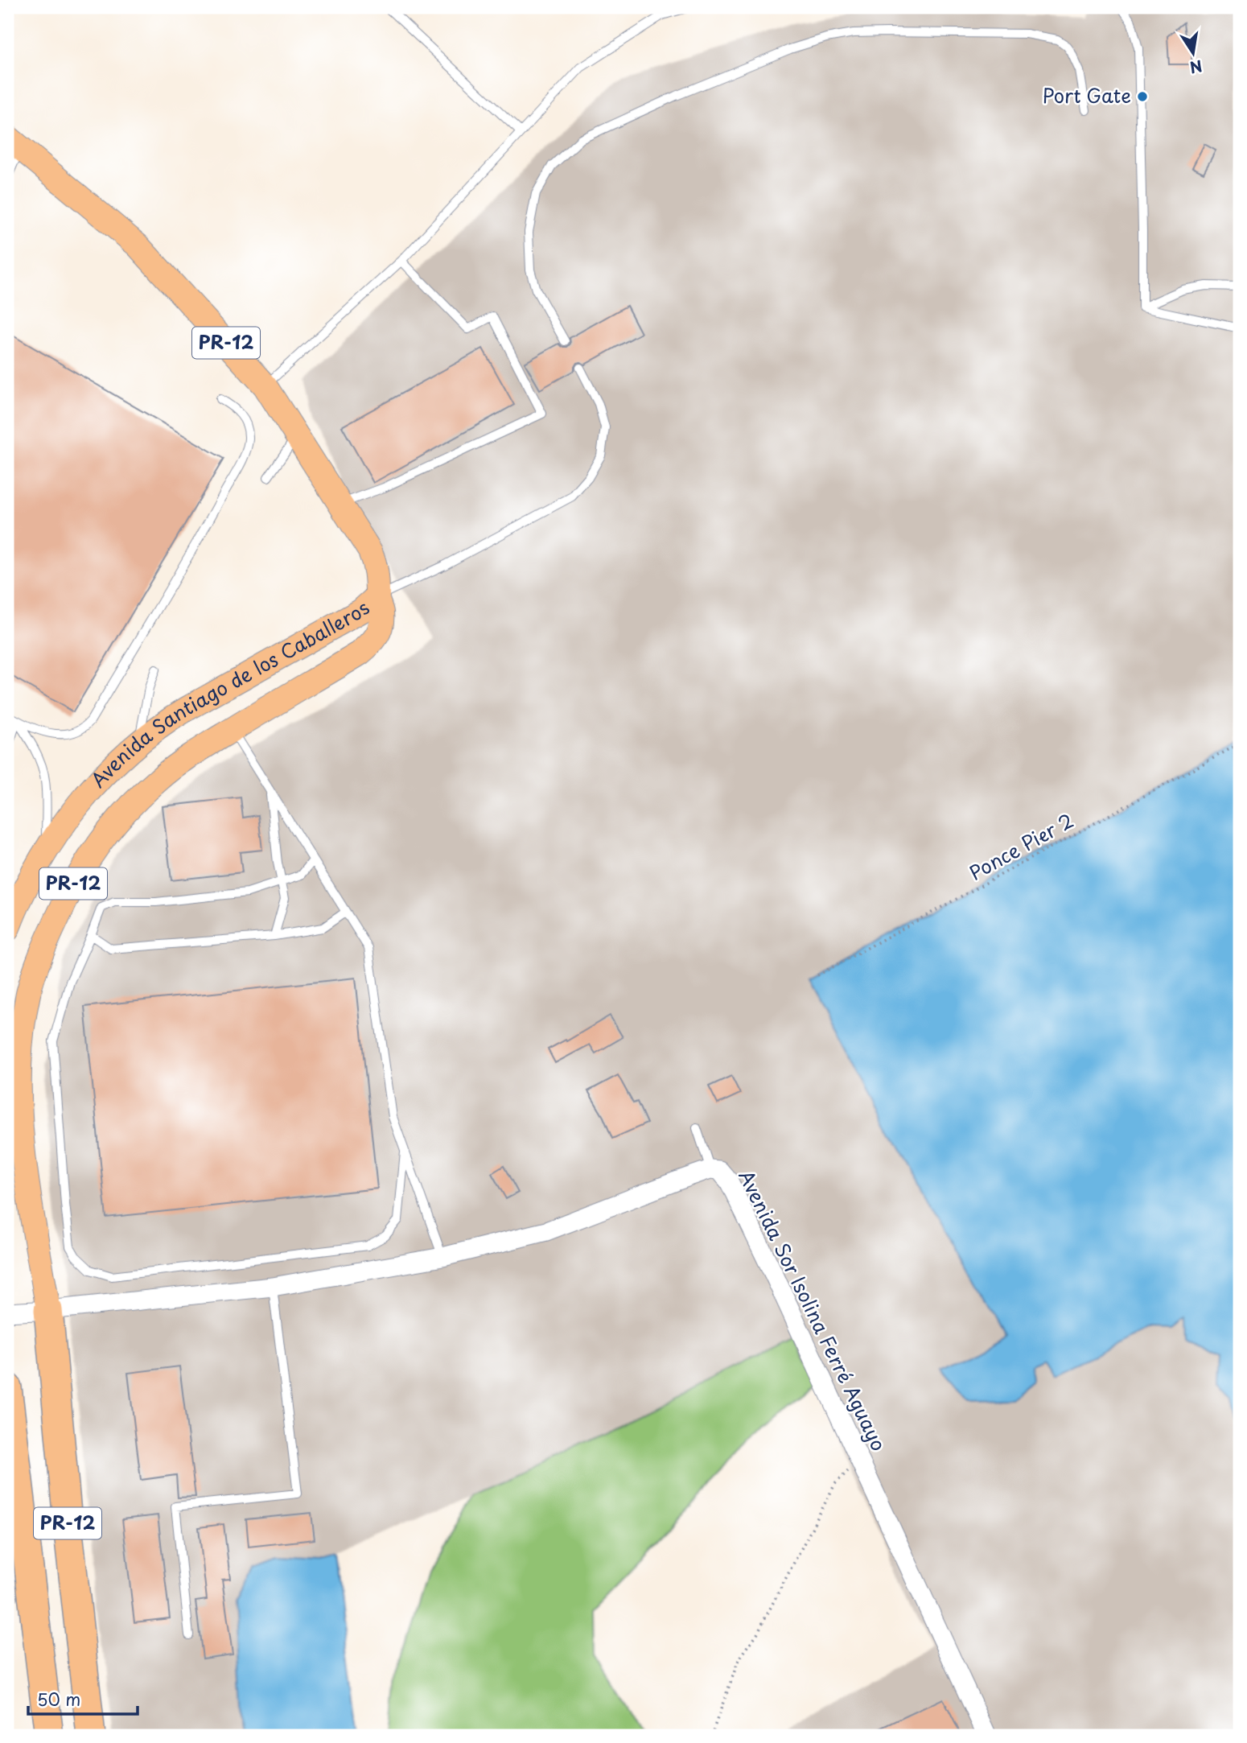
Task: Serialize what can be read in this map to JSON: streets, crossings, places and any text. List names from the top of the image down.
{
  "streets": {
    "highway": ["PR-12", "Avenida Santiago de los Caballeros"],
    "street": ["Avenida Sor Isolina Ferré Aguayo"],
    "path": ["Ponce Pier 2"]
  },
  "crossings": [
    ["Avenida Santiago de los Caballeros", "Avenida Sor Isolina Ferré Aguayo"]
  ],
  "places": ["Port Gate"],
  "scale_bar": "50 m",
  "north": "bottom"
}
